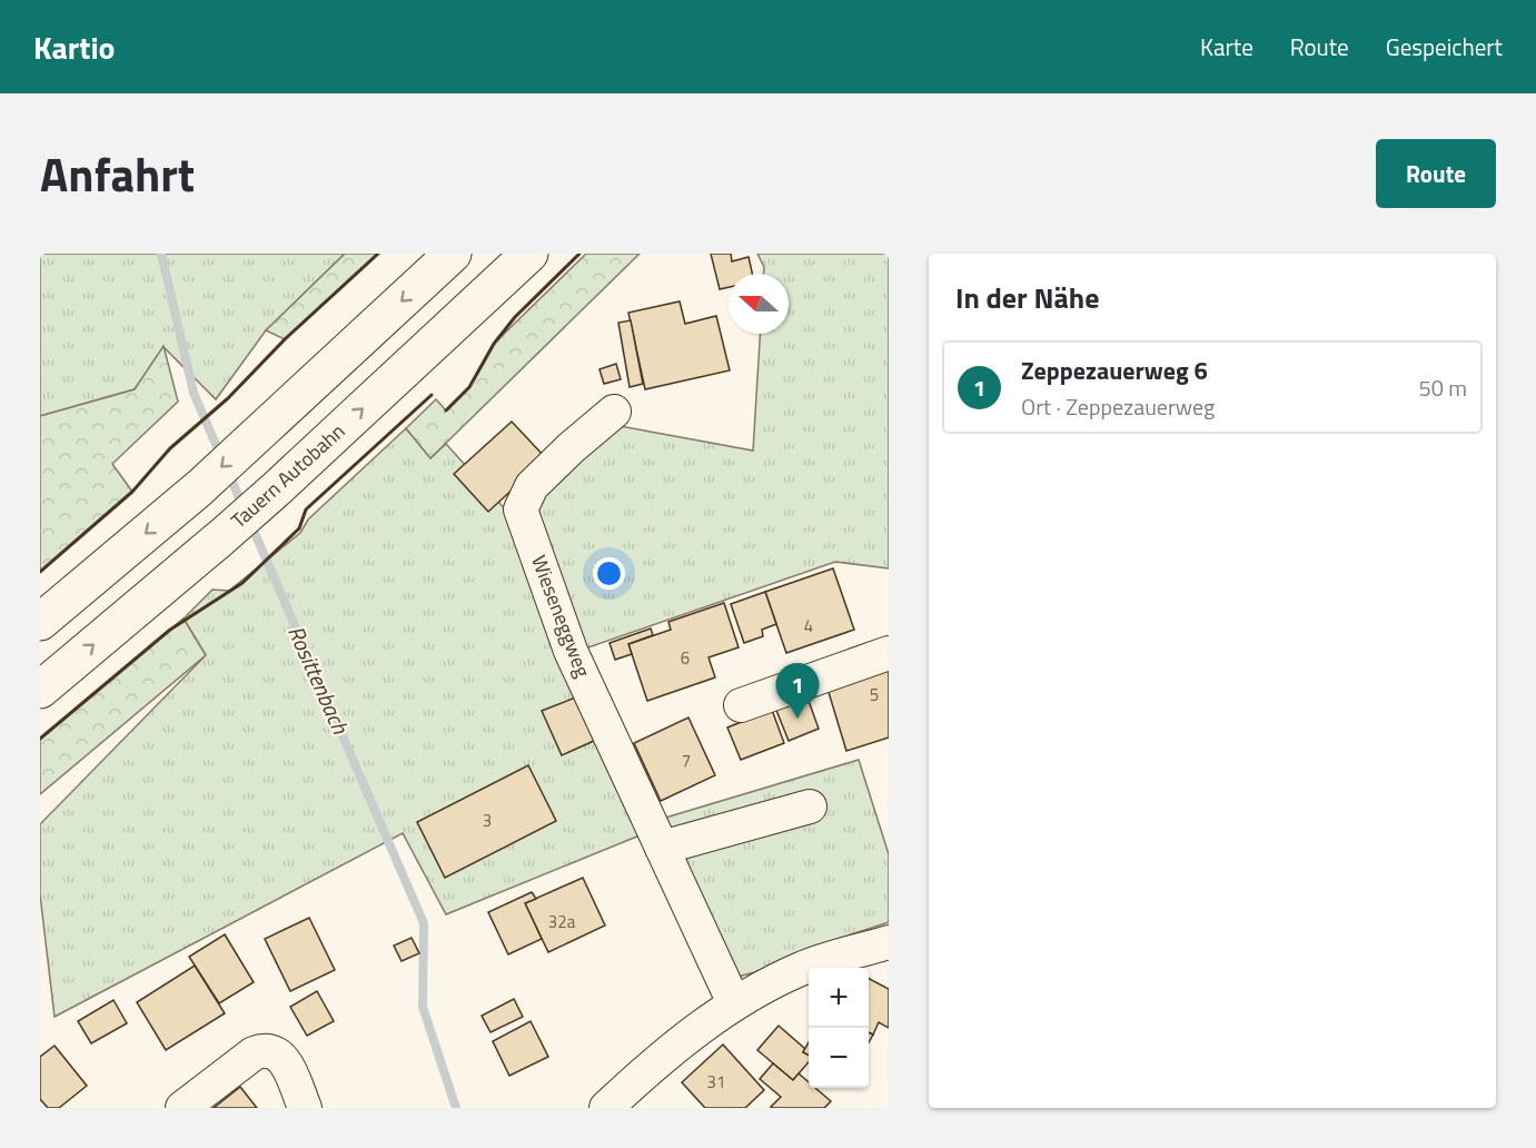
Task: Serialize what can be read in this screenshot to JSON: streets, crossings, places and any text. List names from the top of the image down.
{
  "streets": {
    "highway": ["Tauern Autobahn"],
    "street": ["Wieseneggweg"]
  },
  "water": ["Rosittenbach"],
  "house_numbers": [
    "4",
    "6",
    "5",
    "7",
    "3",
    "32a",
    "31"
  ],
  "north": "left",
  "page": {
    "header": "Kartio",
    "nav": ["Karte", "Route", "Gespeichert"],
    "title": "Anfahrt",
    "buttons": "Route",
    "heading": "In der Nähe",
    "list": [
      {
        "mark": "1",
        "name": "Zeppezauerweg 6",
        "note": "Ort · Zeppezauerweg",
        "value": "50 m"
      }
    ],
    "pins": "1",
    "map_buttons": ["+", "−"]
  }
}
